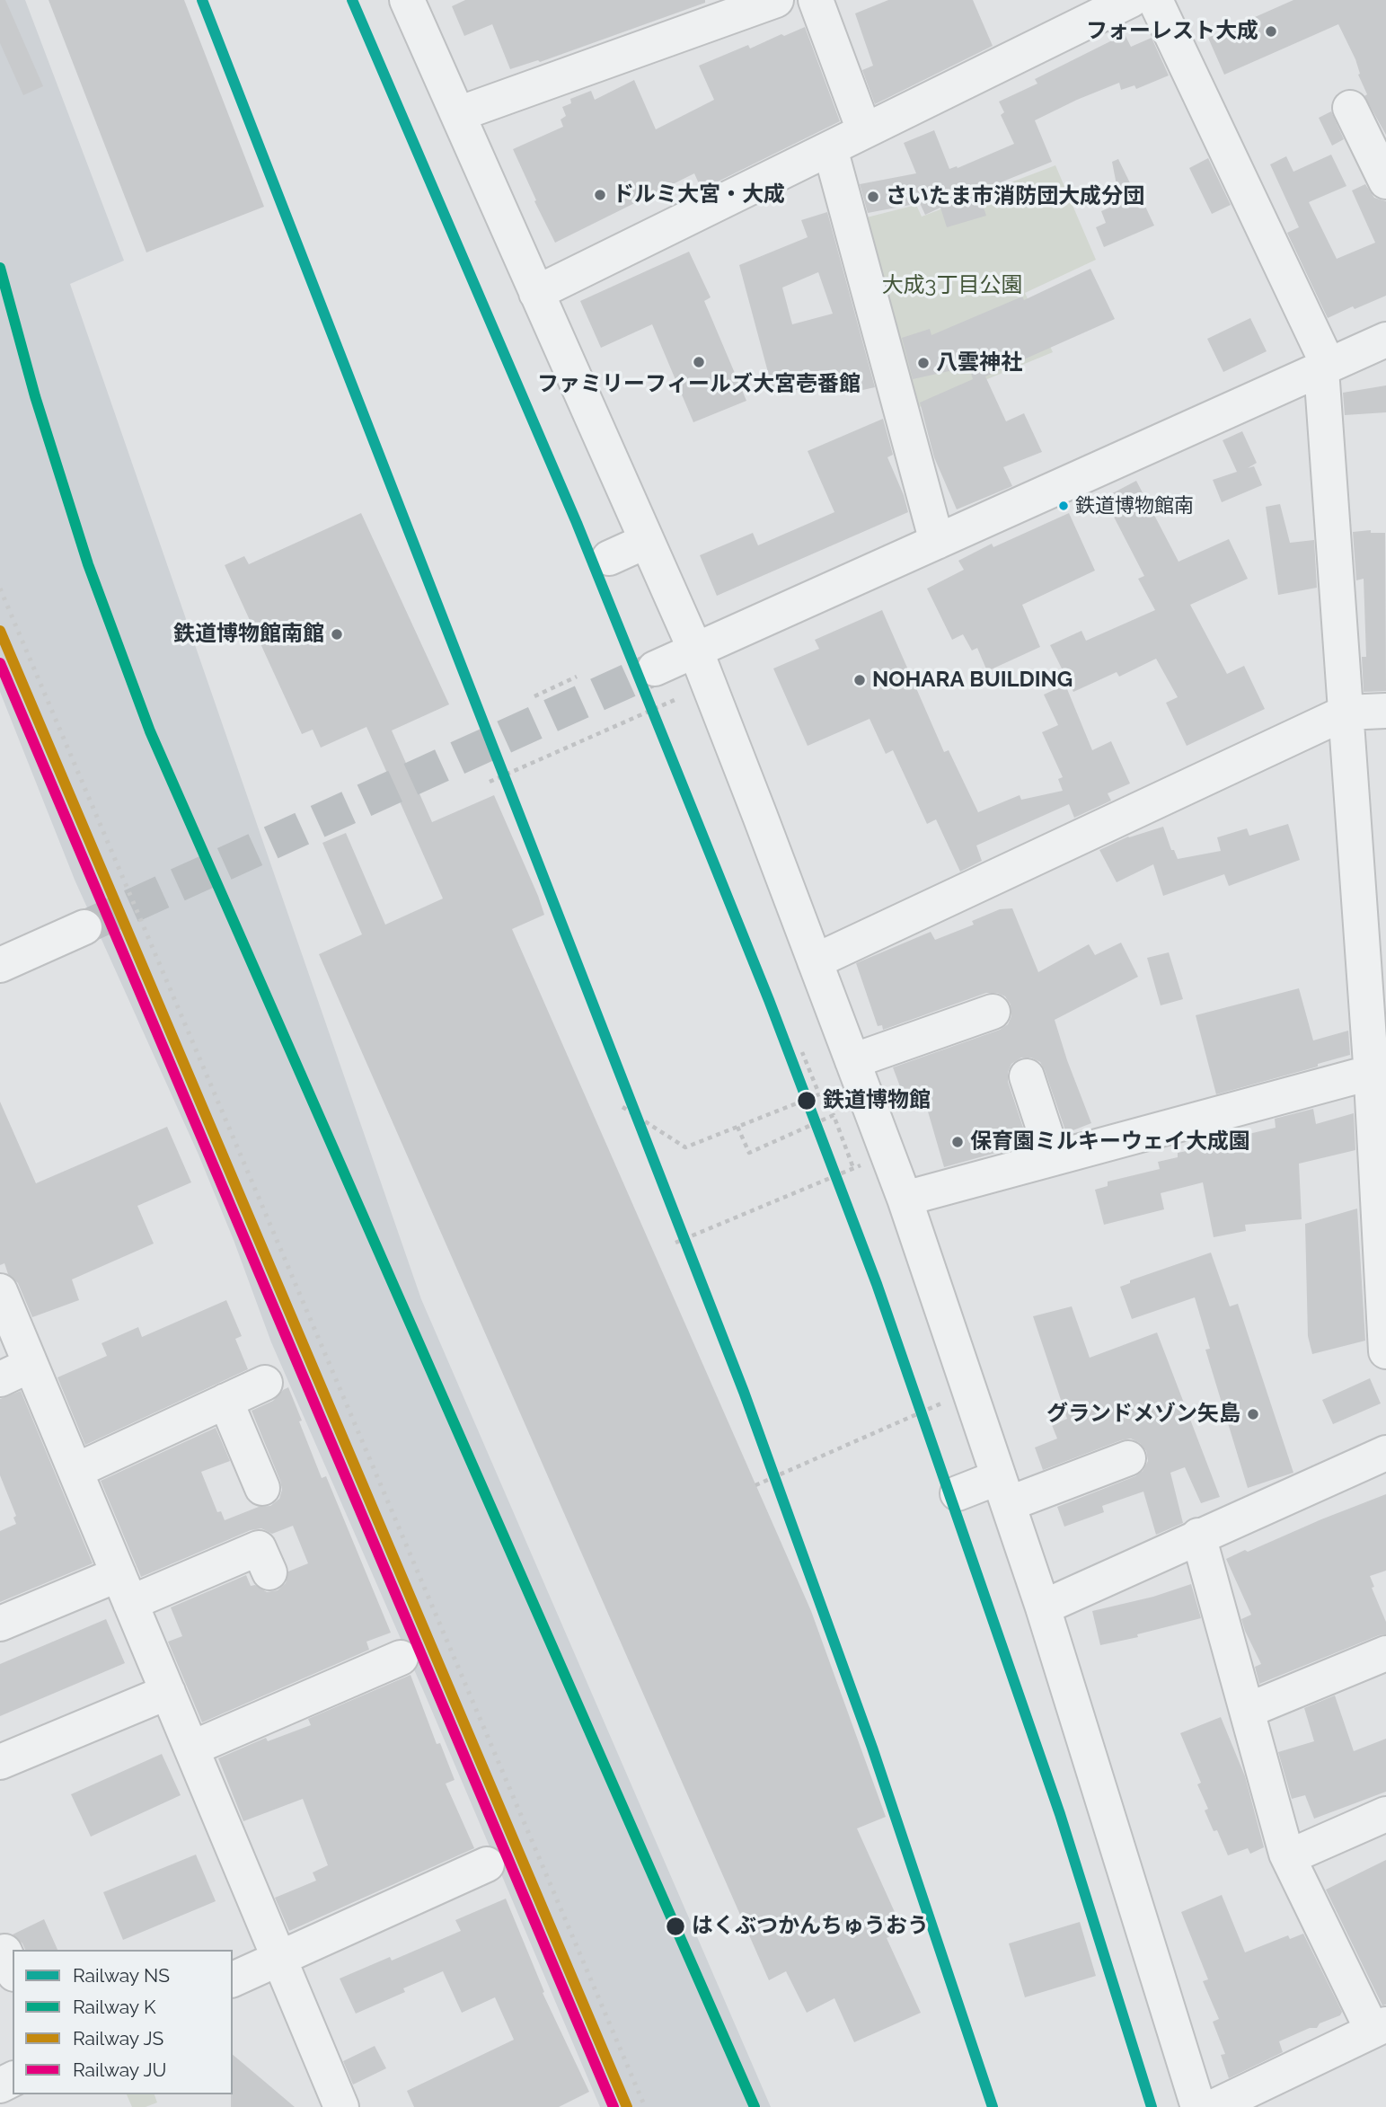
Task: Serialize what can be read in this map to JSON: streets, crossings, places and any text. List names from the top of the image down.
{
  "parks": ["大成3丁目公園"],
  "places": [
    "フォーレスト大成",
    "ドルミ大宮・大成",
    "さいたま市消防団大成分団",
    "ファミリーフィールズ大宮壱番館",
    "八雲神社",
    "鉄道博物館南",
    "鉄道博物館南館",
    "NOHARA BUILDING",
    "鉄道博物館",
    "保育園ミルキーウェイ大成園",
    "グランドメゾン矢島",
    "はくぶつかんちゅうおう"
  ],
  "lines": [
    "rail line NS",
    "rail line K",
    "rail line JS",
    "rail line JU"
  ],
  "legend": [
    "Railway NS",
    "Railway K",
    "Railway JS",
    "Railway JU"
  ]
}
